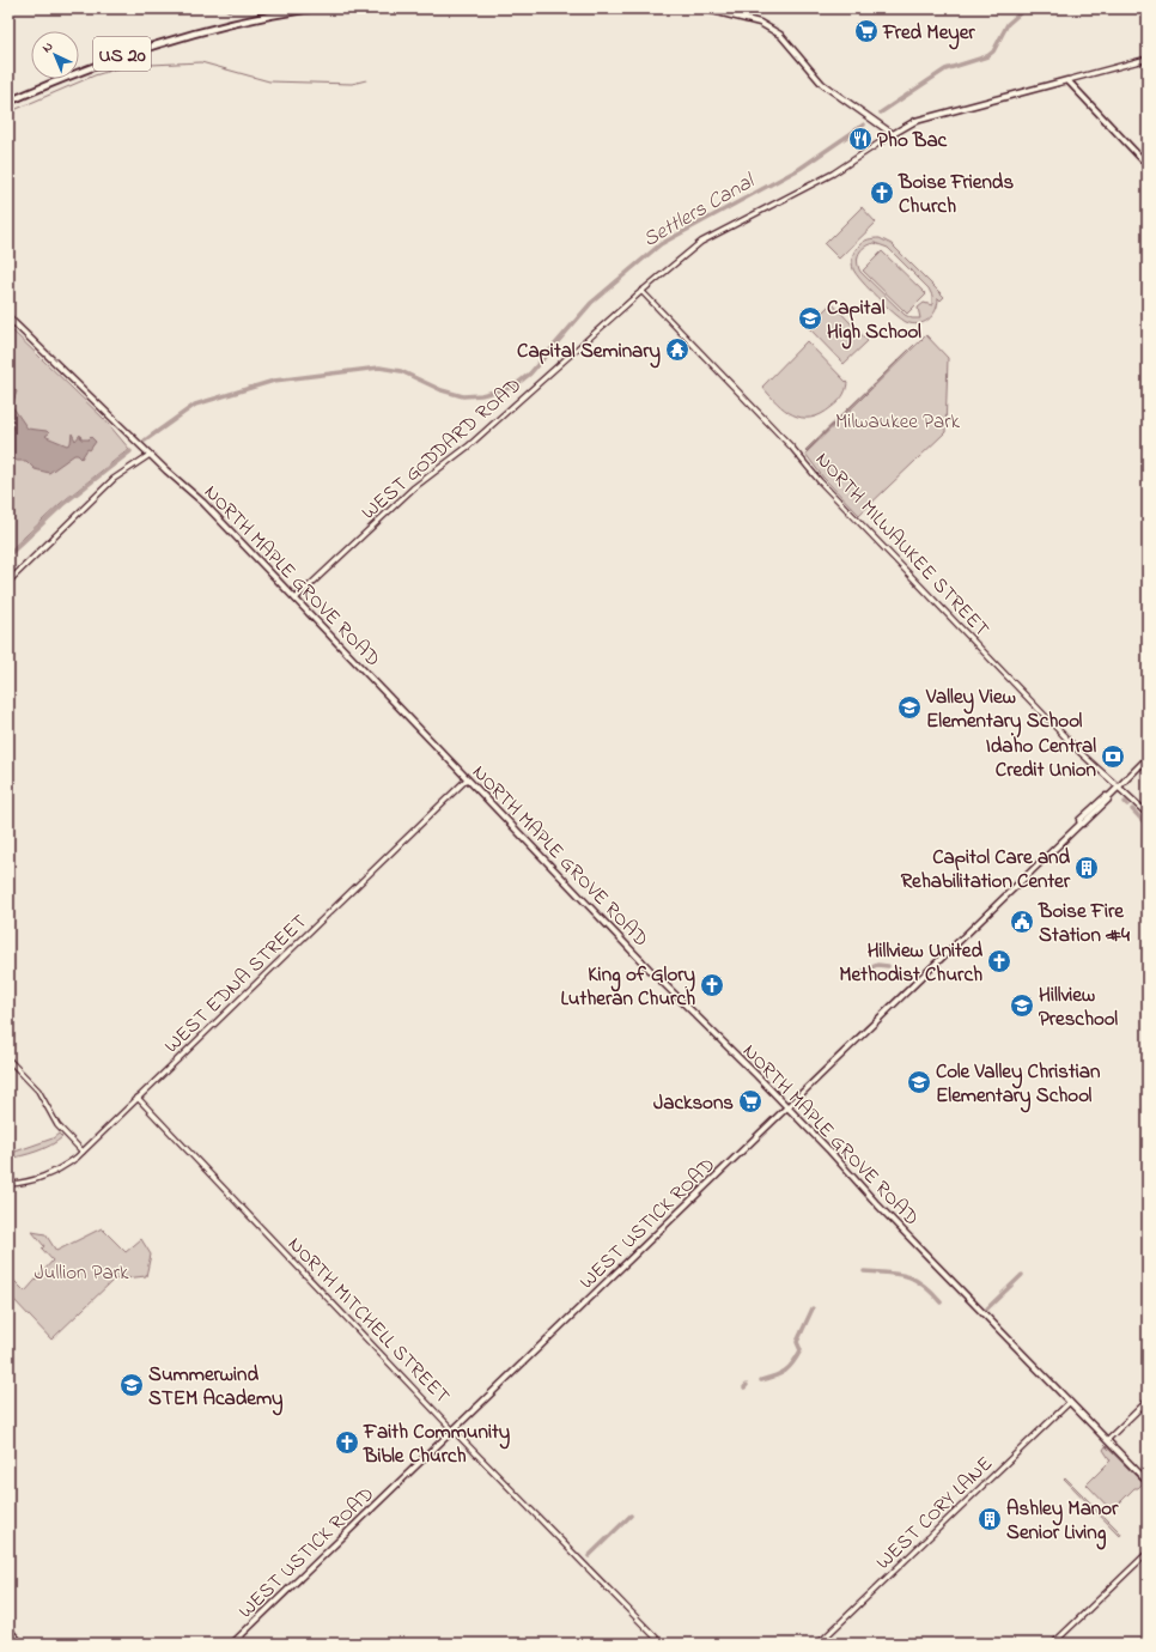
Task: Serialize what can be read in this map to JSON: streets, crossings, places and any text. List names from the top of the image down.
{
  "streets": {
    "main road": [
      "US 20",
      "NORTH MILWAUKEE STREET",
      "NORTH MAPLE GROVE ROAD",
      "WEST USTICK ROAD"
    ],
    "street": [
      "WEST GODDARD ROAD",
      "WEST EDNA STREET",
      "NORTH MITCHELL STREET",
      "WEST CORY LANE"
    ]
  },
  "crossings": [
    ["WEST GODDARD ROAD", "NORTH MILWAUKEE STREET"],
    ["WEST GODDARD ROAD", "NORTH MAPLE GROVE ROAD"],
    ["NORTH MILWAUKEE STREET", "WEST USTICK ROAD"],
    ["NORTH MAPLE GROVE ROAD", "WEST EDNA STREET"],
    ["NORTH MAPLE GROVE ROAD", "WEST USTICK ROAD"],
    ["NORTH MAPLE GROVE ROAD", "WEST CORY LANE"],
    ["WEST EDNA STREET", "NORTH MITCHELL STREET"],
    ["WEST USTICK ROAD", "NORTH MITCHELL STREET"]
  ],
  "water": ["Settlers Canal"],
  "parks": ["Milwaukee Park", "Jullion Park"],
  "places": {
    "supermarket": ["Fred Meyer", "Jacksons"],
    "restaurant": ["Pho Bac"],
    "church": [
      "Boise Friends Church",
      "Hillview United Methodist Church",
      "King of Glory Lutheran Church",
      "Faith Community Bible Church"
    ],
    "school or university": [
      "Capital High School",
      "Valley View Elementary School",
      "Hillview Preschool",
      "Cole Valley Christian Elementary School",
      "Summerwind STEM Academy"
    ],
    "temple": ["Capital Seminary"],
    "bank": ["Idaho Central Credit Union"],
    "building": ["Capitol Care and Rehabilitation Center", "Ashley Manor Senior Living"],
    "public building": ["Boise Fire Station #4"]
  },
  "north": "top left"
}
